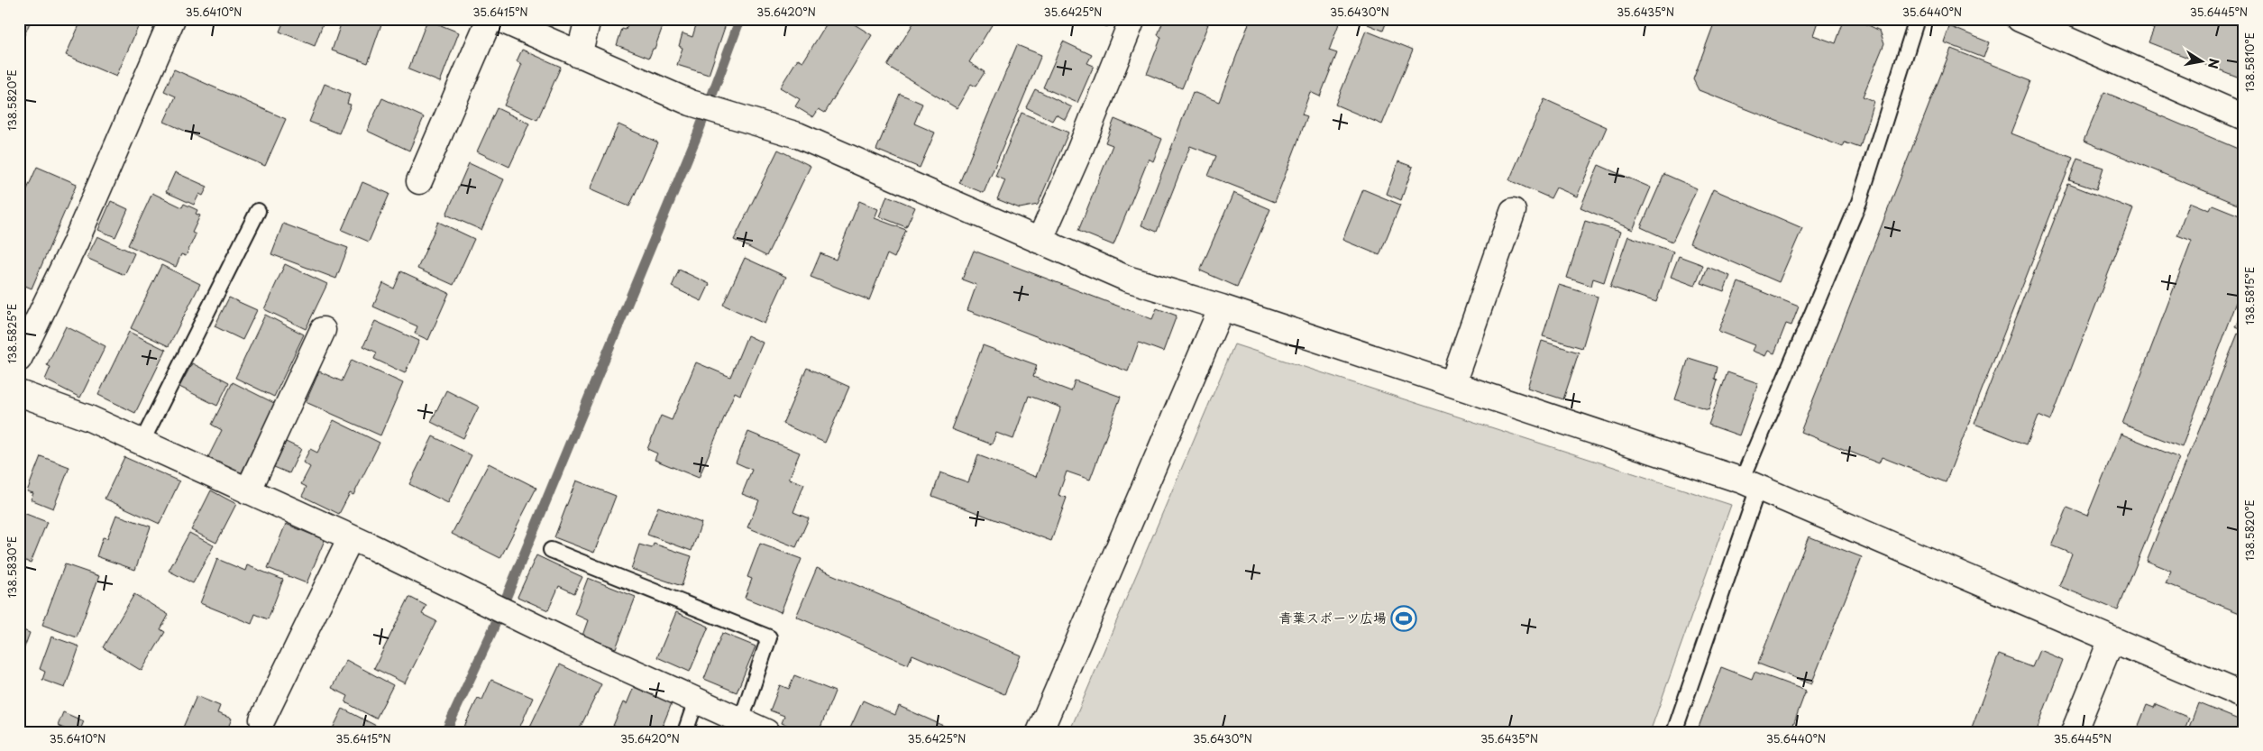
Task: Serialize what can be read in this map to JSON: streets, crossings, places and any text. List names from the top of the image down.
{
  "places": {
    "sports": ["青葉スポーツ広場"]
  },
  "north": "right",
  "coordinates": [
    "35.6410°N",
    "35.6415°N",
    "35.6420°N",
    "35.6425°N",
    "35.6430°N",
    "35.6435°N",
    "35.6440°N",
    "35.6445°N",
    "138.5810°E",
    "138.5820°E",
    "138.5815°E",
    "138.5825°E",
    "138.5830°E"
  ]
}
